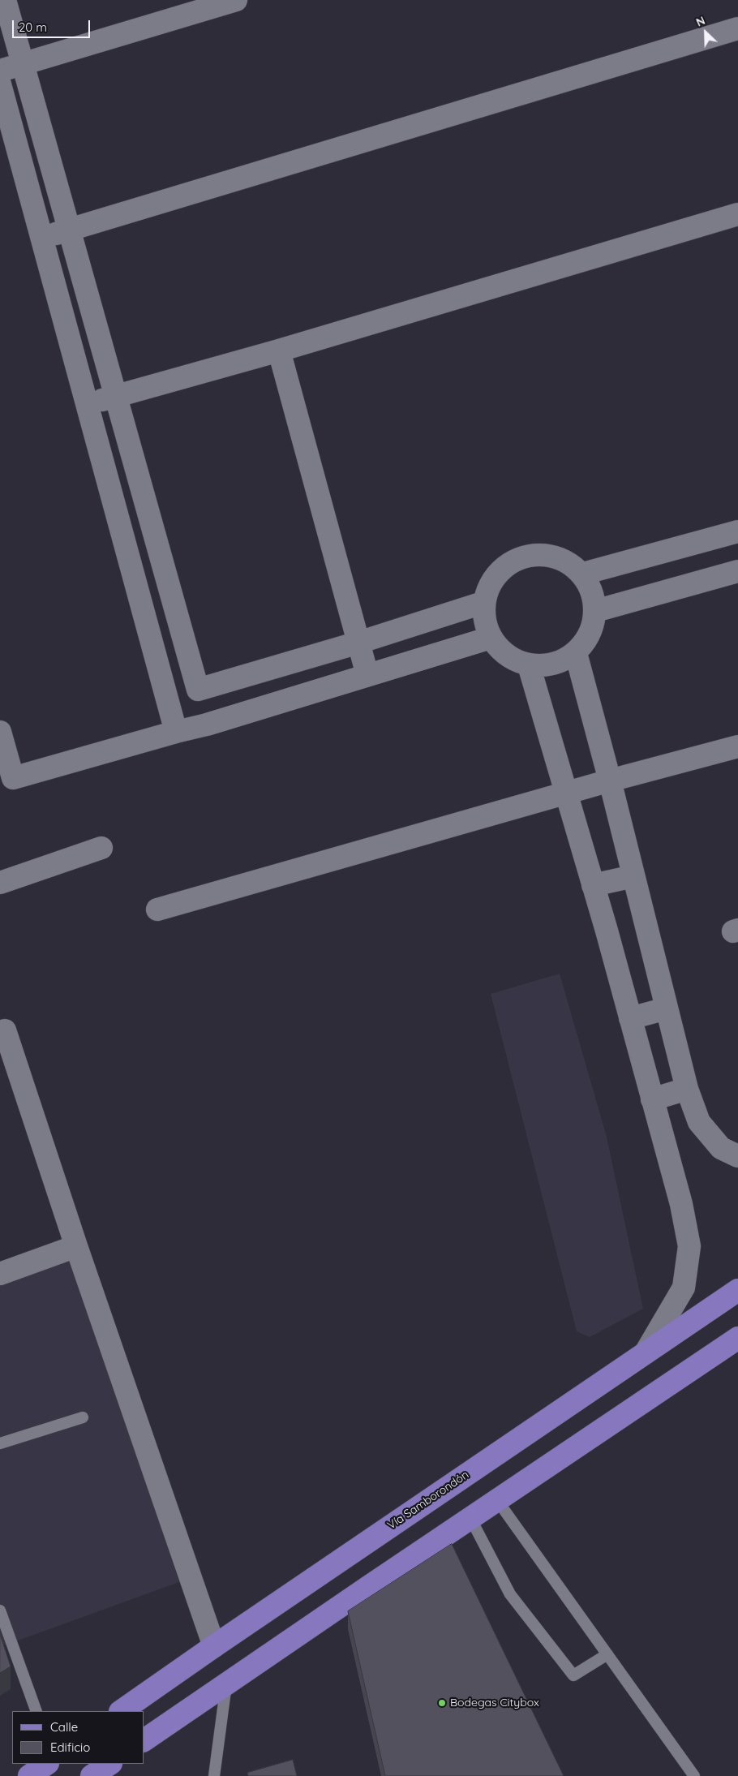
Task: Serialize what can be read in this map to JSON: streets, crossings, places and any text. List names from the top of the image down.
{
  "streets": {
    "main road": ["Vía Samborondón"]
  },
  "places": ["Bodegas Citybox"],
  "legend": ["Calle", "Edificio"],
  "scale_bar": "20 m",
  "north": "top left"
}
